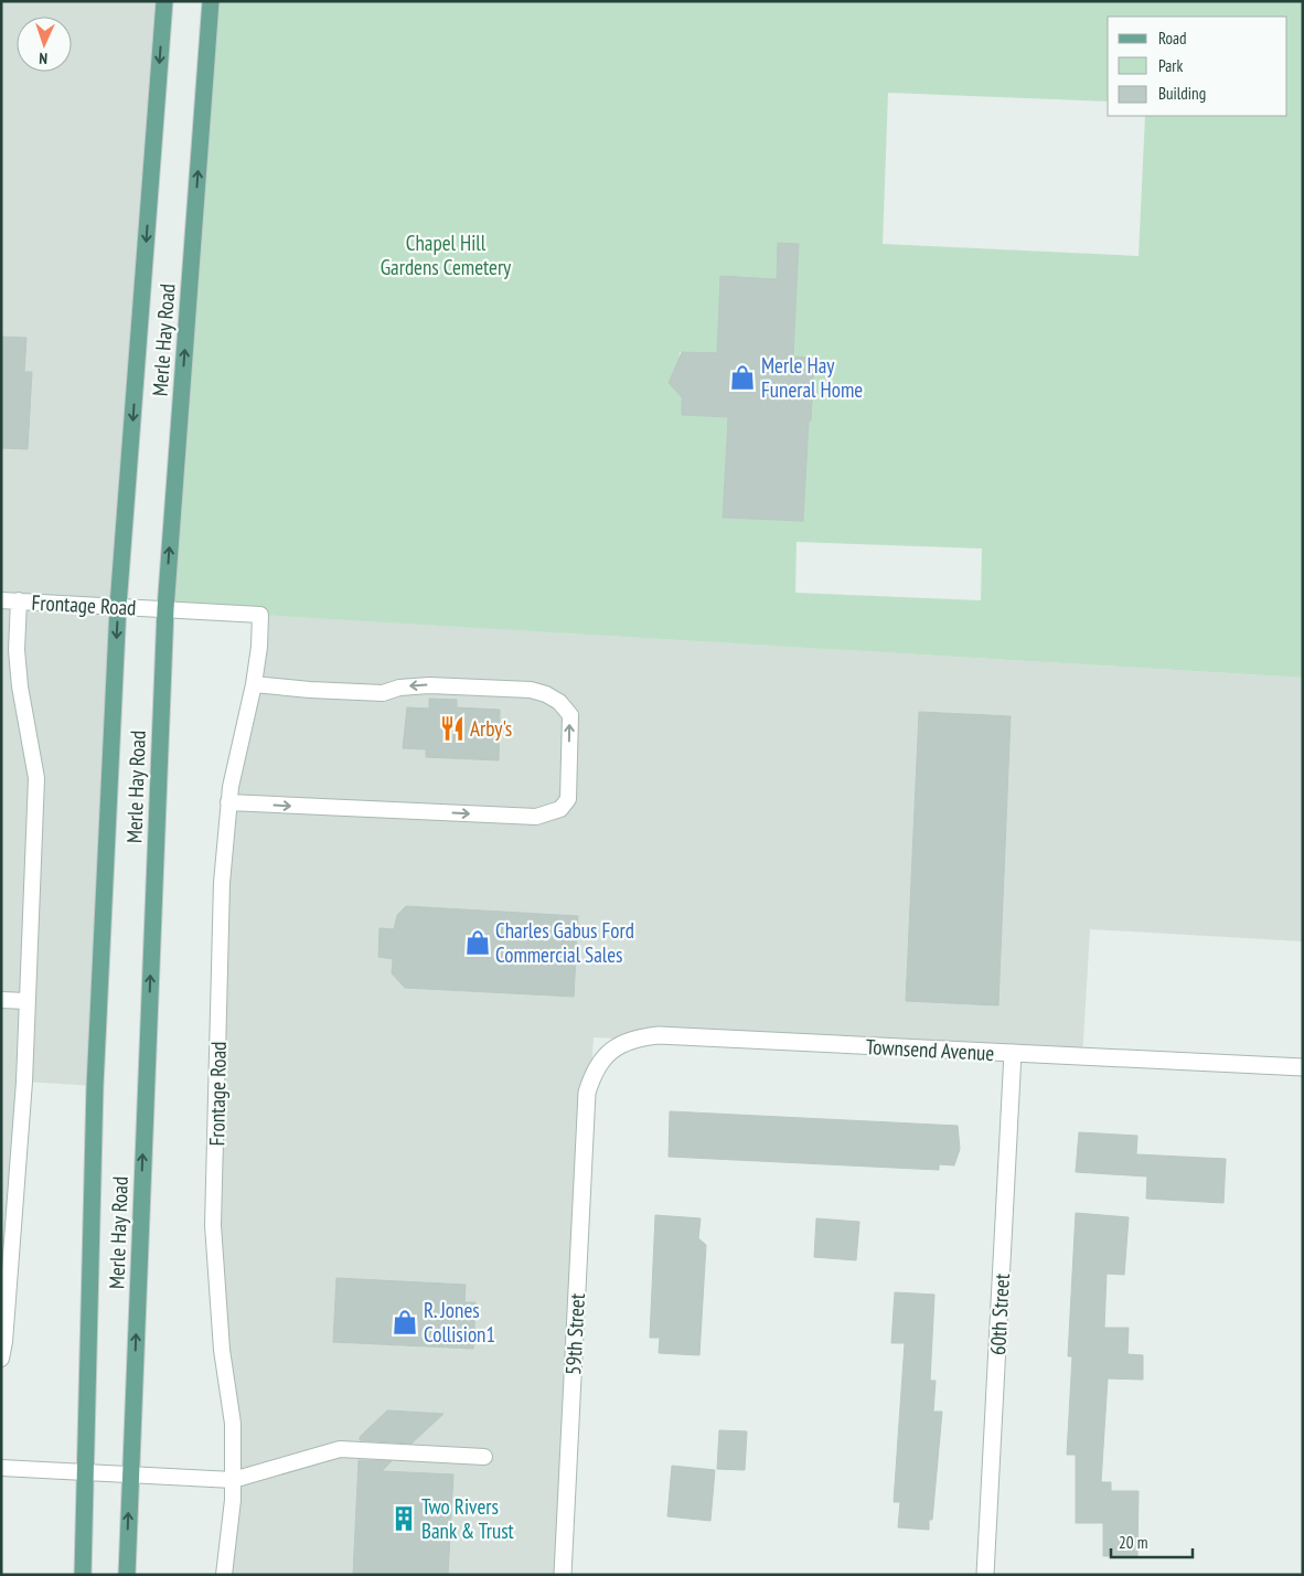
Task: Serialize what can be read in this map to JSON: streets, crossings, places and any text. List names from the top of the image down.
{
  "streets": {
    "main road": ["Merle Hay Road"],
    "street": ["Townsend Avenue", "60th Street", "59th Street"],
    "lane": ["Frontage Road"]
  },
  "crossings": [
    ["Merle Hay Road", "Frontage Road"],
    ["Townsend Avenue", "60th Street"],
    ["Townsend Avenue", "59th Street"]
  ],
  "parks": ["Chapel Hill Gardens Cemetery"],
  "places": {
    "shop": ["Merle Hay Funeral Home", "Charles Gabus Ford Commercial Sales", "R. Jones Collision1"],
    "restaurant": ["Arby's"],
    "building": ["Two Rivers Bank & Trust"]
  },
  "legend": ["Road", "Park", "Building"],
  "scale_bar": "20 m",
  "north": "bottom"
}
